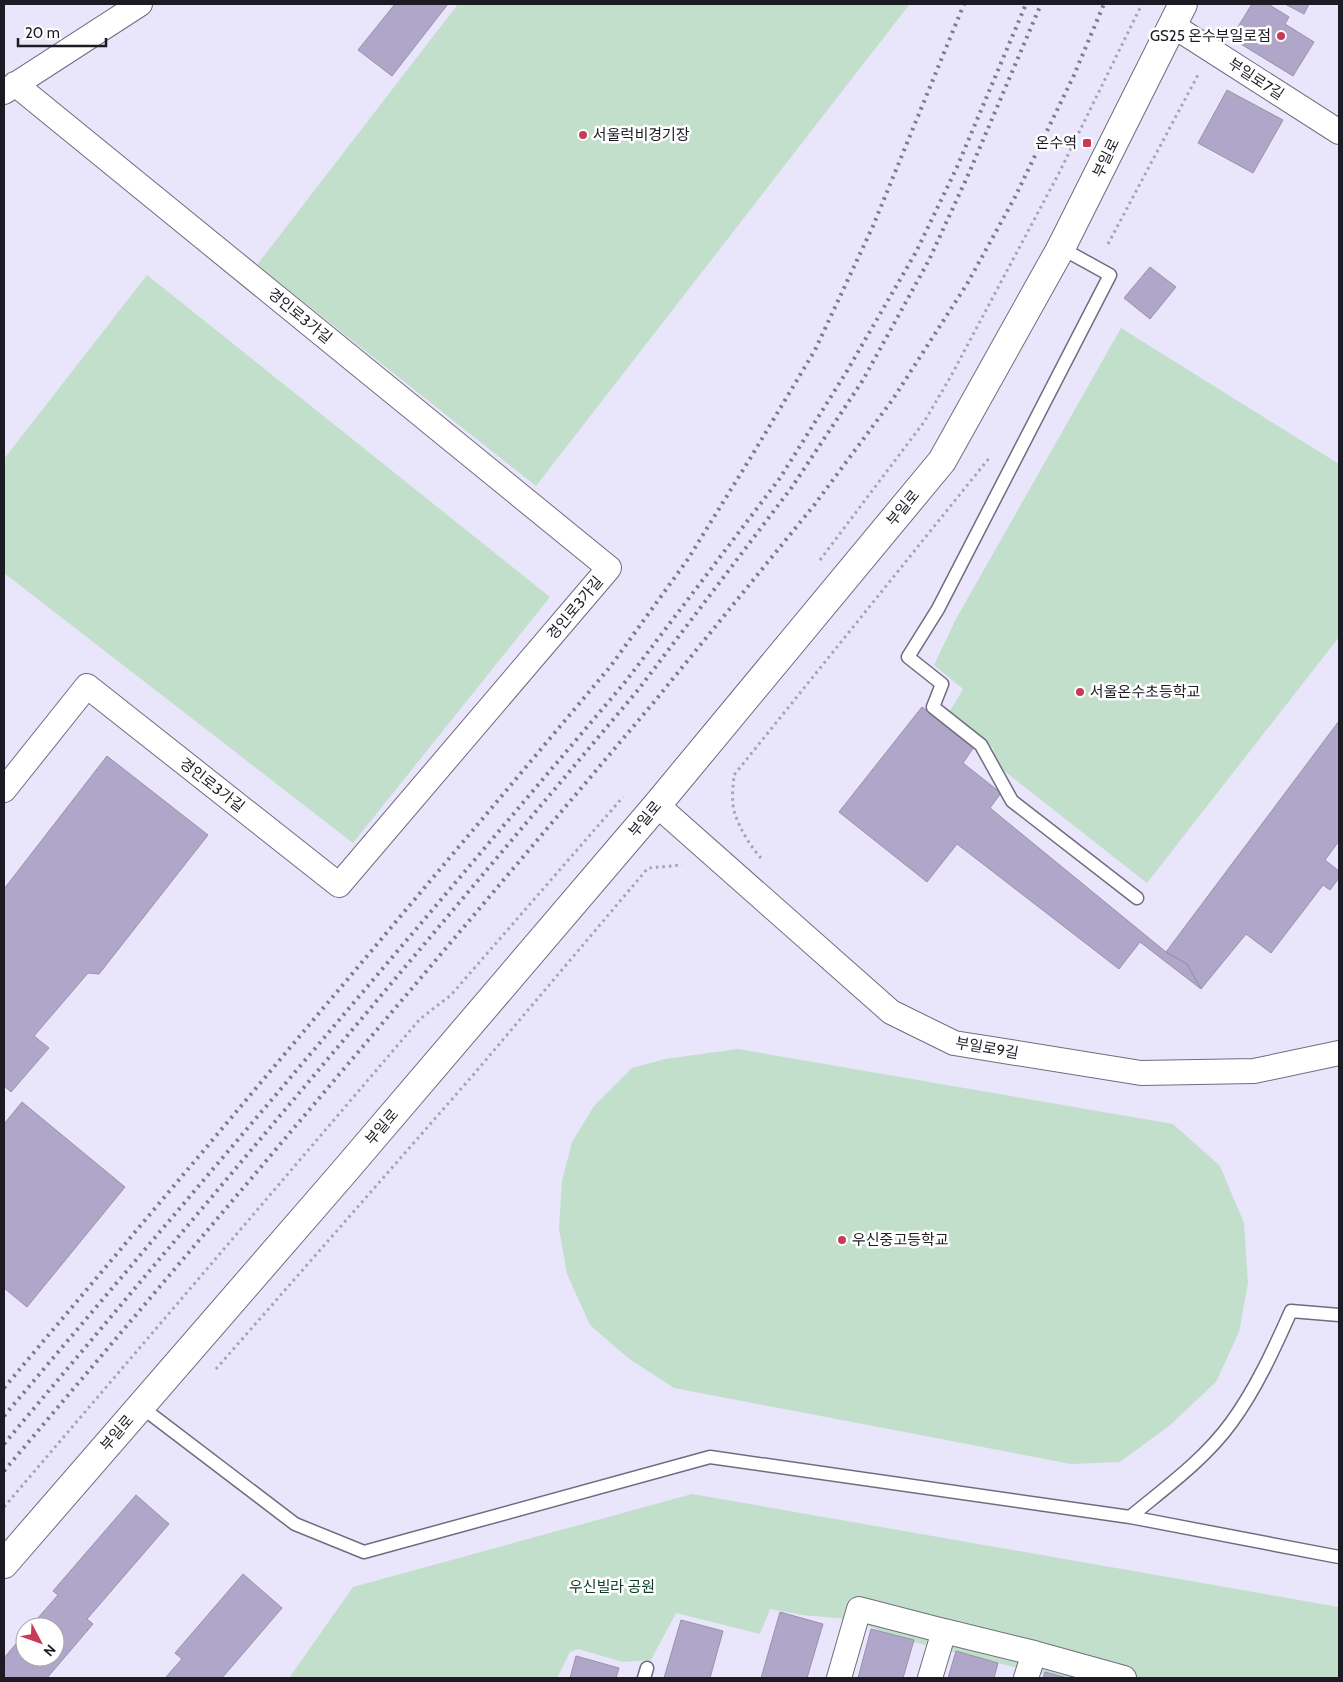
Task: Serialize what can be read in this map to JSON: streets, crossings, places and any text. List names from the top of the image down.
{
  "streets": {
    "street": [
      "부일로7길",
      "부일로",
      "경인로3가길",
      "부일로9길"
    ]
  },
  "crossings": [
    ["부일로7길", "부일로"],
    ["부일로", "부일로9길"]
  ],
  "parks": ["우신빌라 공원"],
  "places": {
    "other": [
      "GS25 온수부일로점",
      "서울럭비경기장",
      "서울온수초등학교",
      "우신중고등학교"
    ],
    "transit": ["온수역"]
  },
  "scale_bar": "20 m",
  "north": "bottom right"
}
